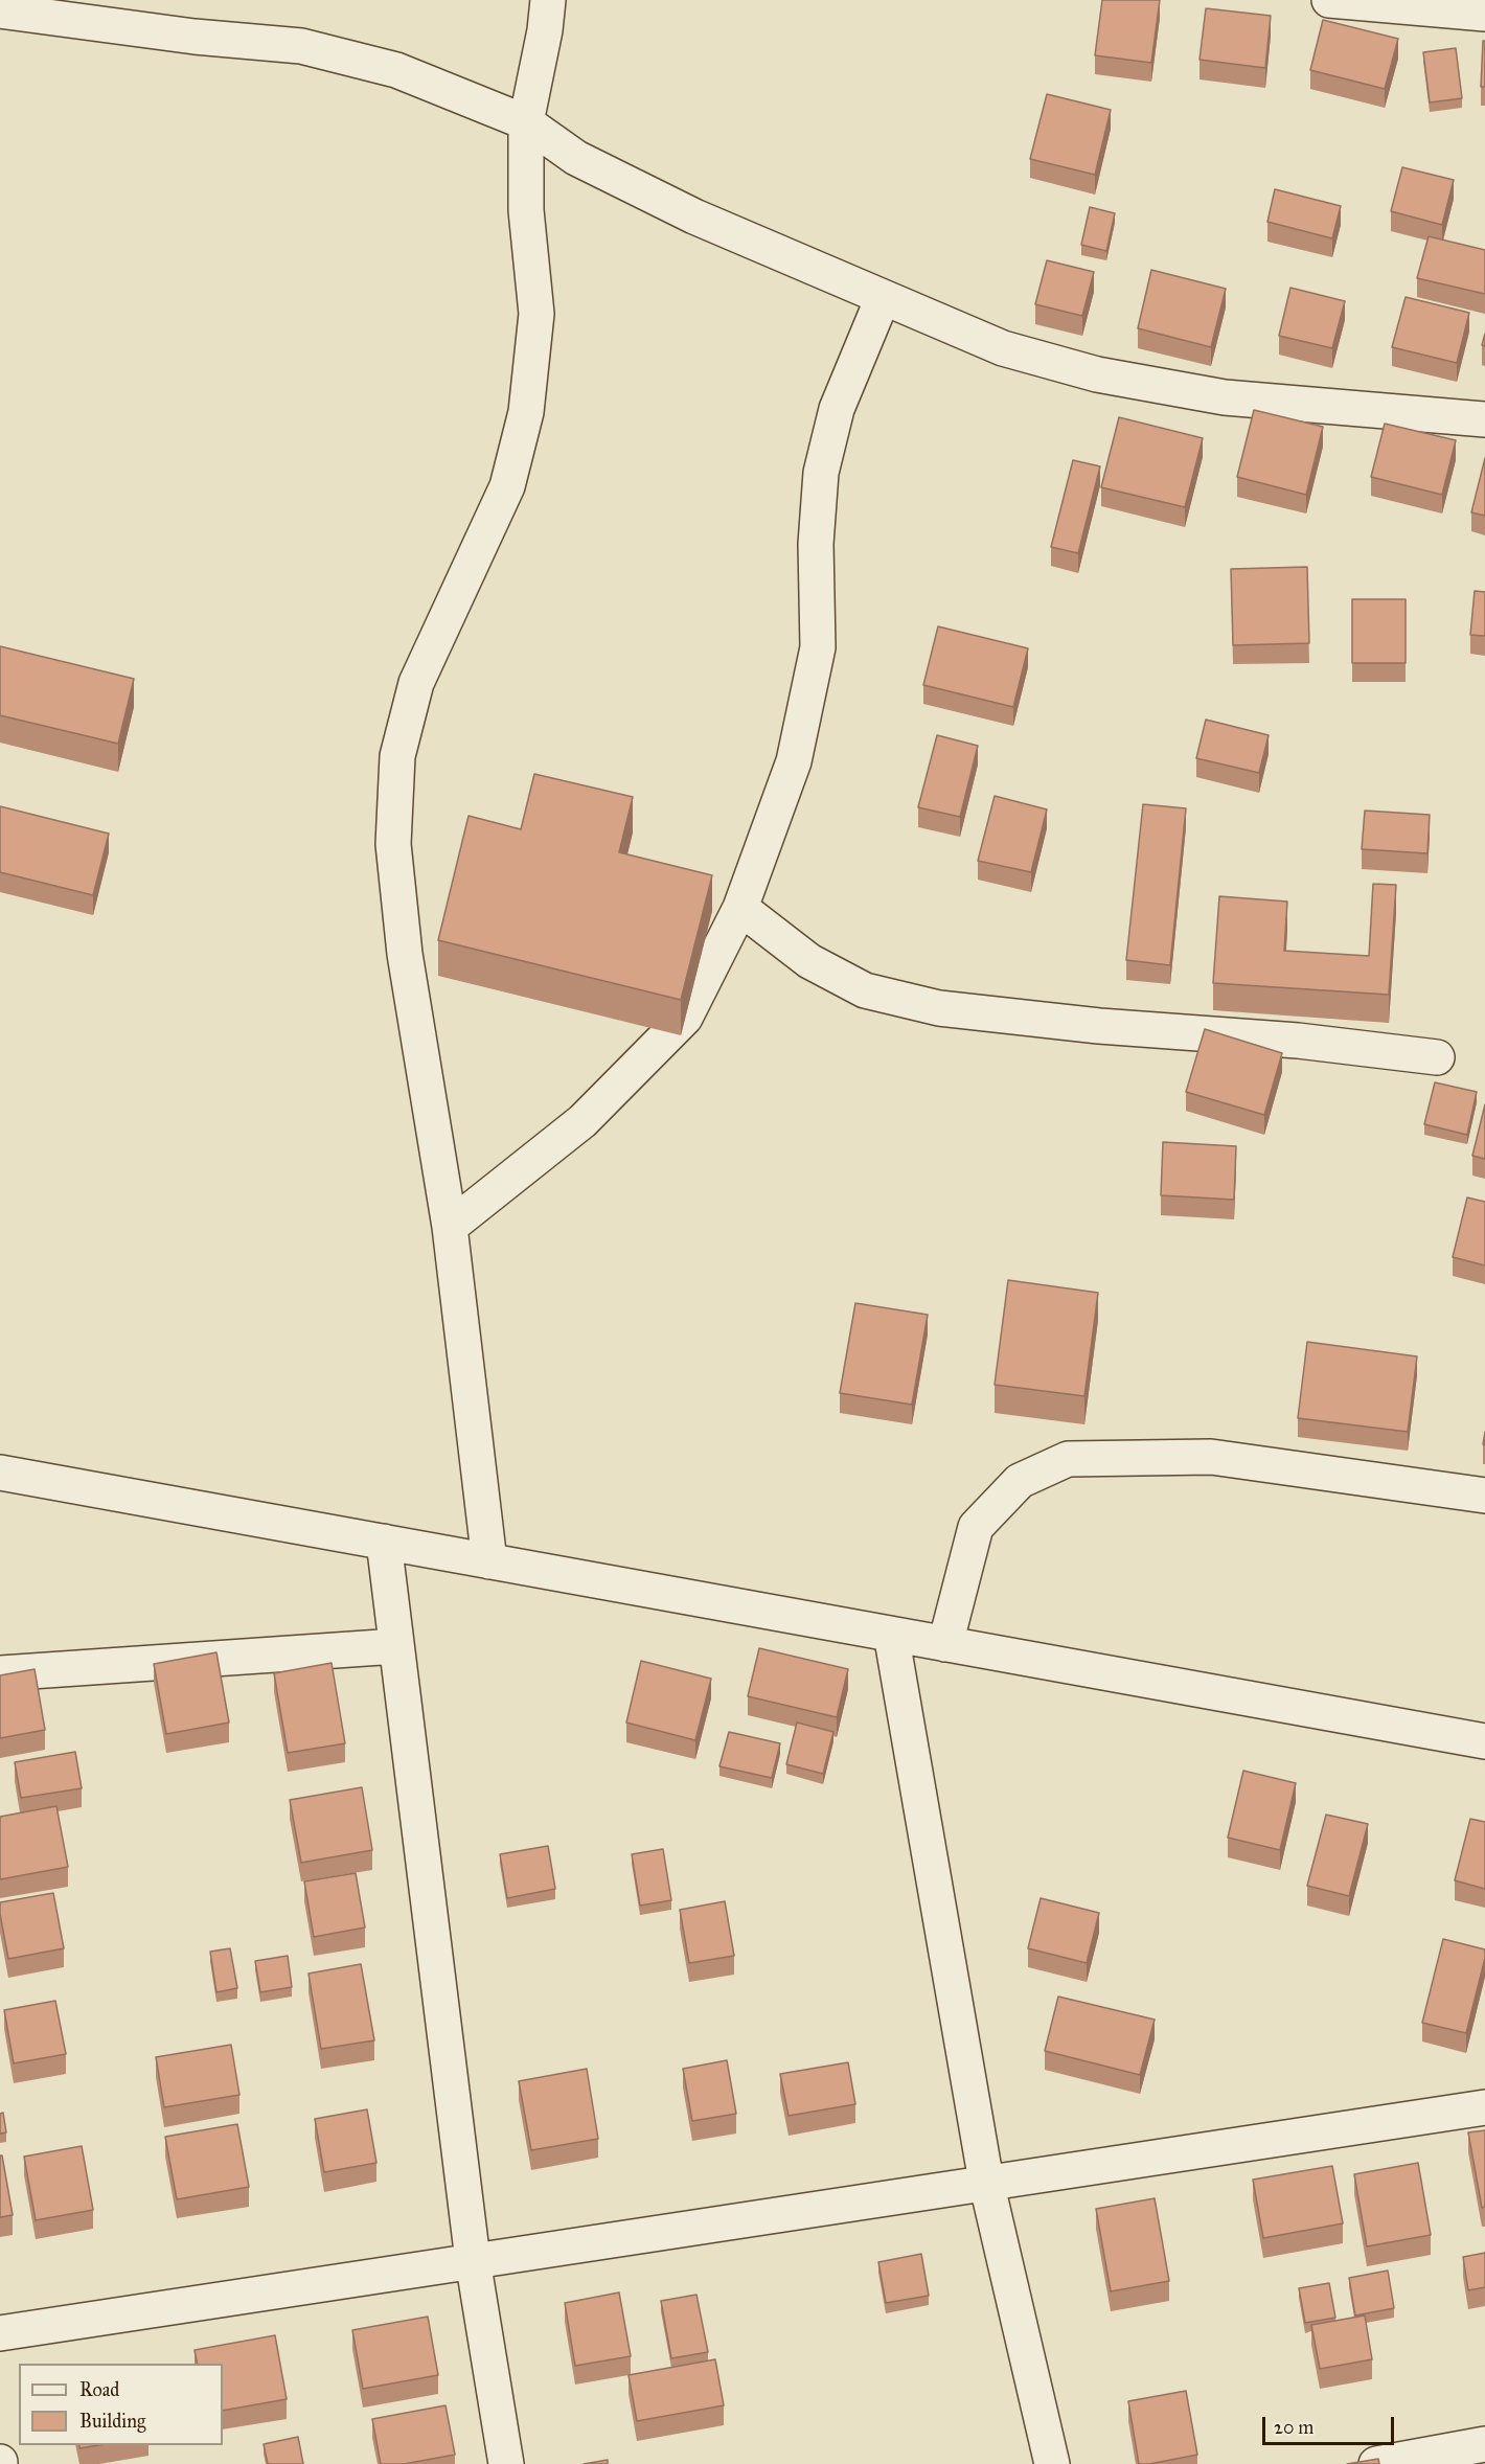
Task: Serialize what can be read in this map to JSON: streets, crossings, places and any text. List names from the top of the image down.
{
  "legend": ["Road", "Building"],
  "scale_bar": "20 m"
}
